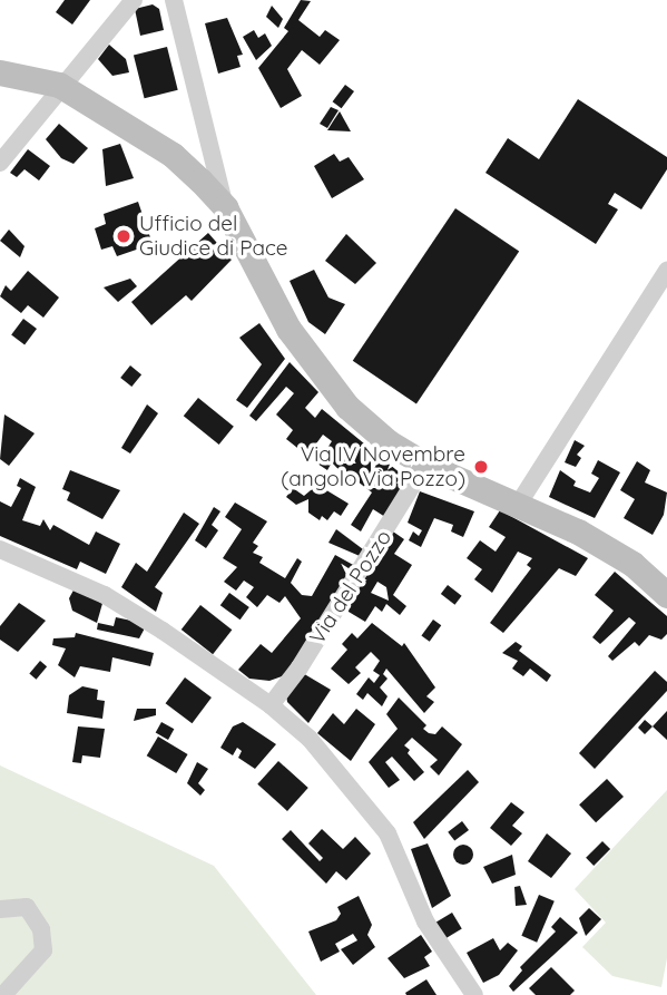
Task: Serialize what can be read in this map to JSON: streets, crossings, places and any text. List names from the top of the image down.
{
  "streets": {
    "street": ["Via del Pozzo"]
  },
  "places": ["Ufficio del Giudice di Pace", "Via IV Novembre (angolo Via Pozzo)"]
}
